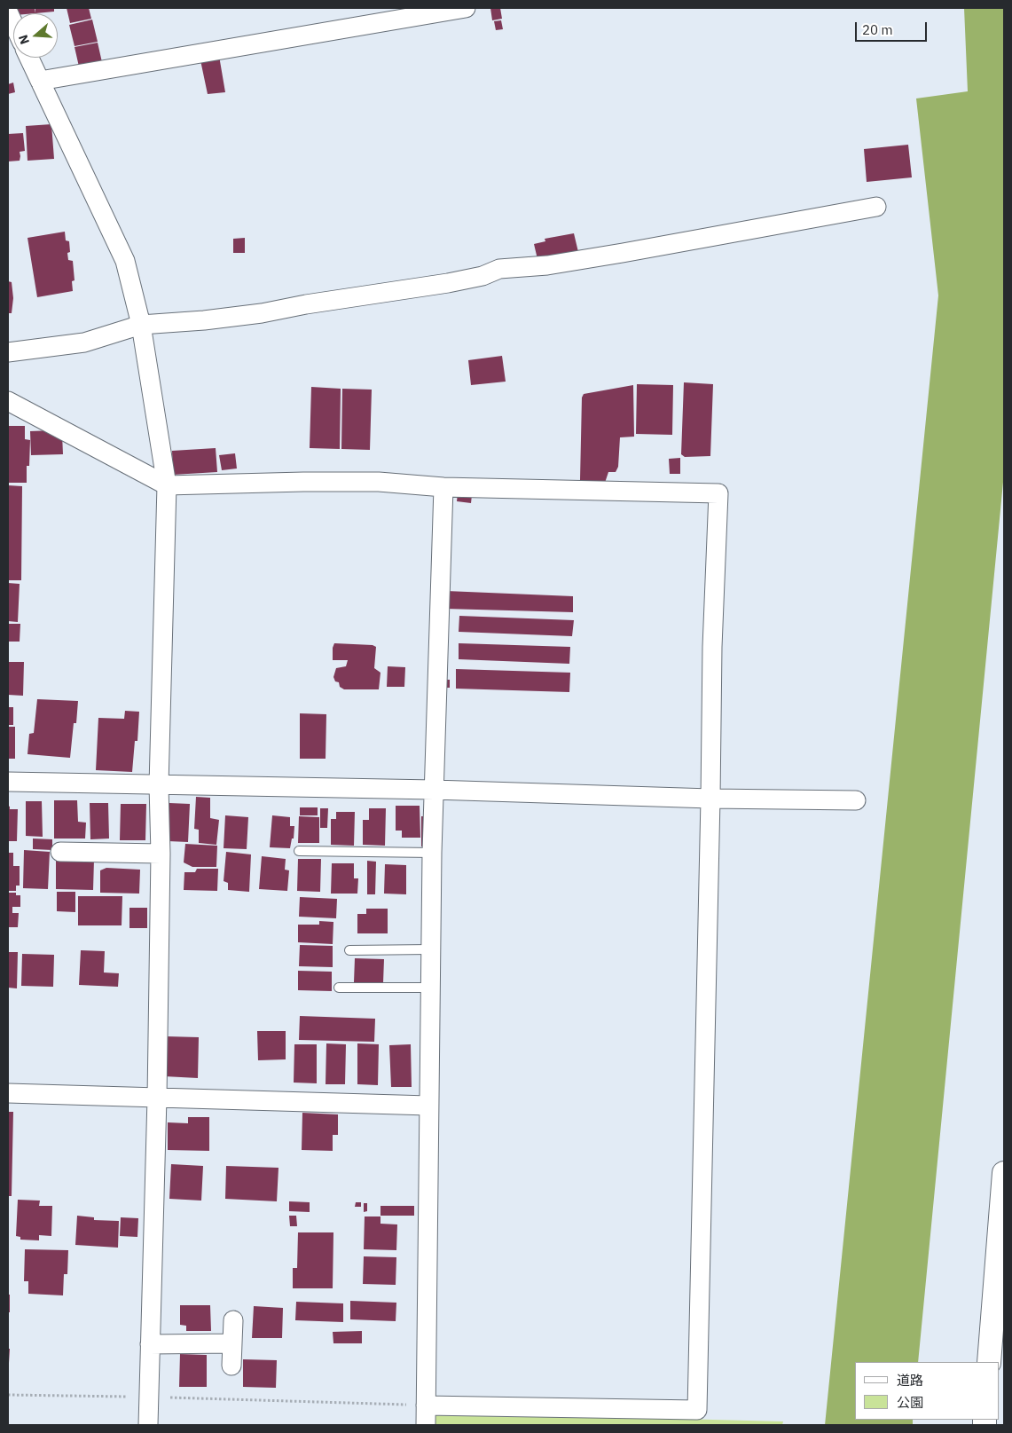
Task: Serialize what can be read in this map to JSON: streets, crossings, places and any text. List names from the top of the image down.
{
  "legend": ["道路", "公園"],
  "scale_bar": "20 m",
  "north": "left"
}
